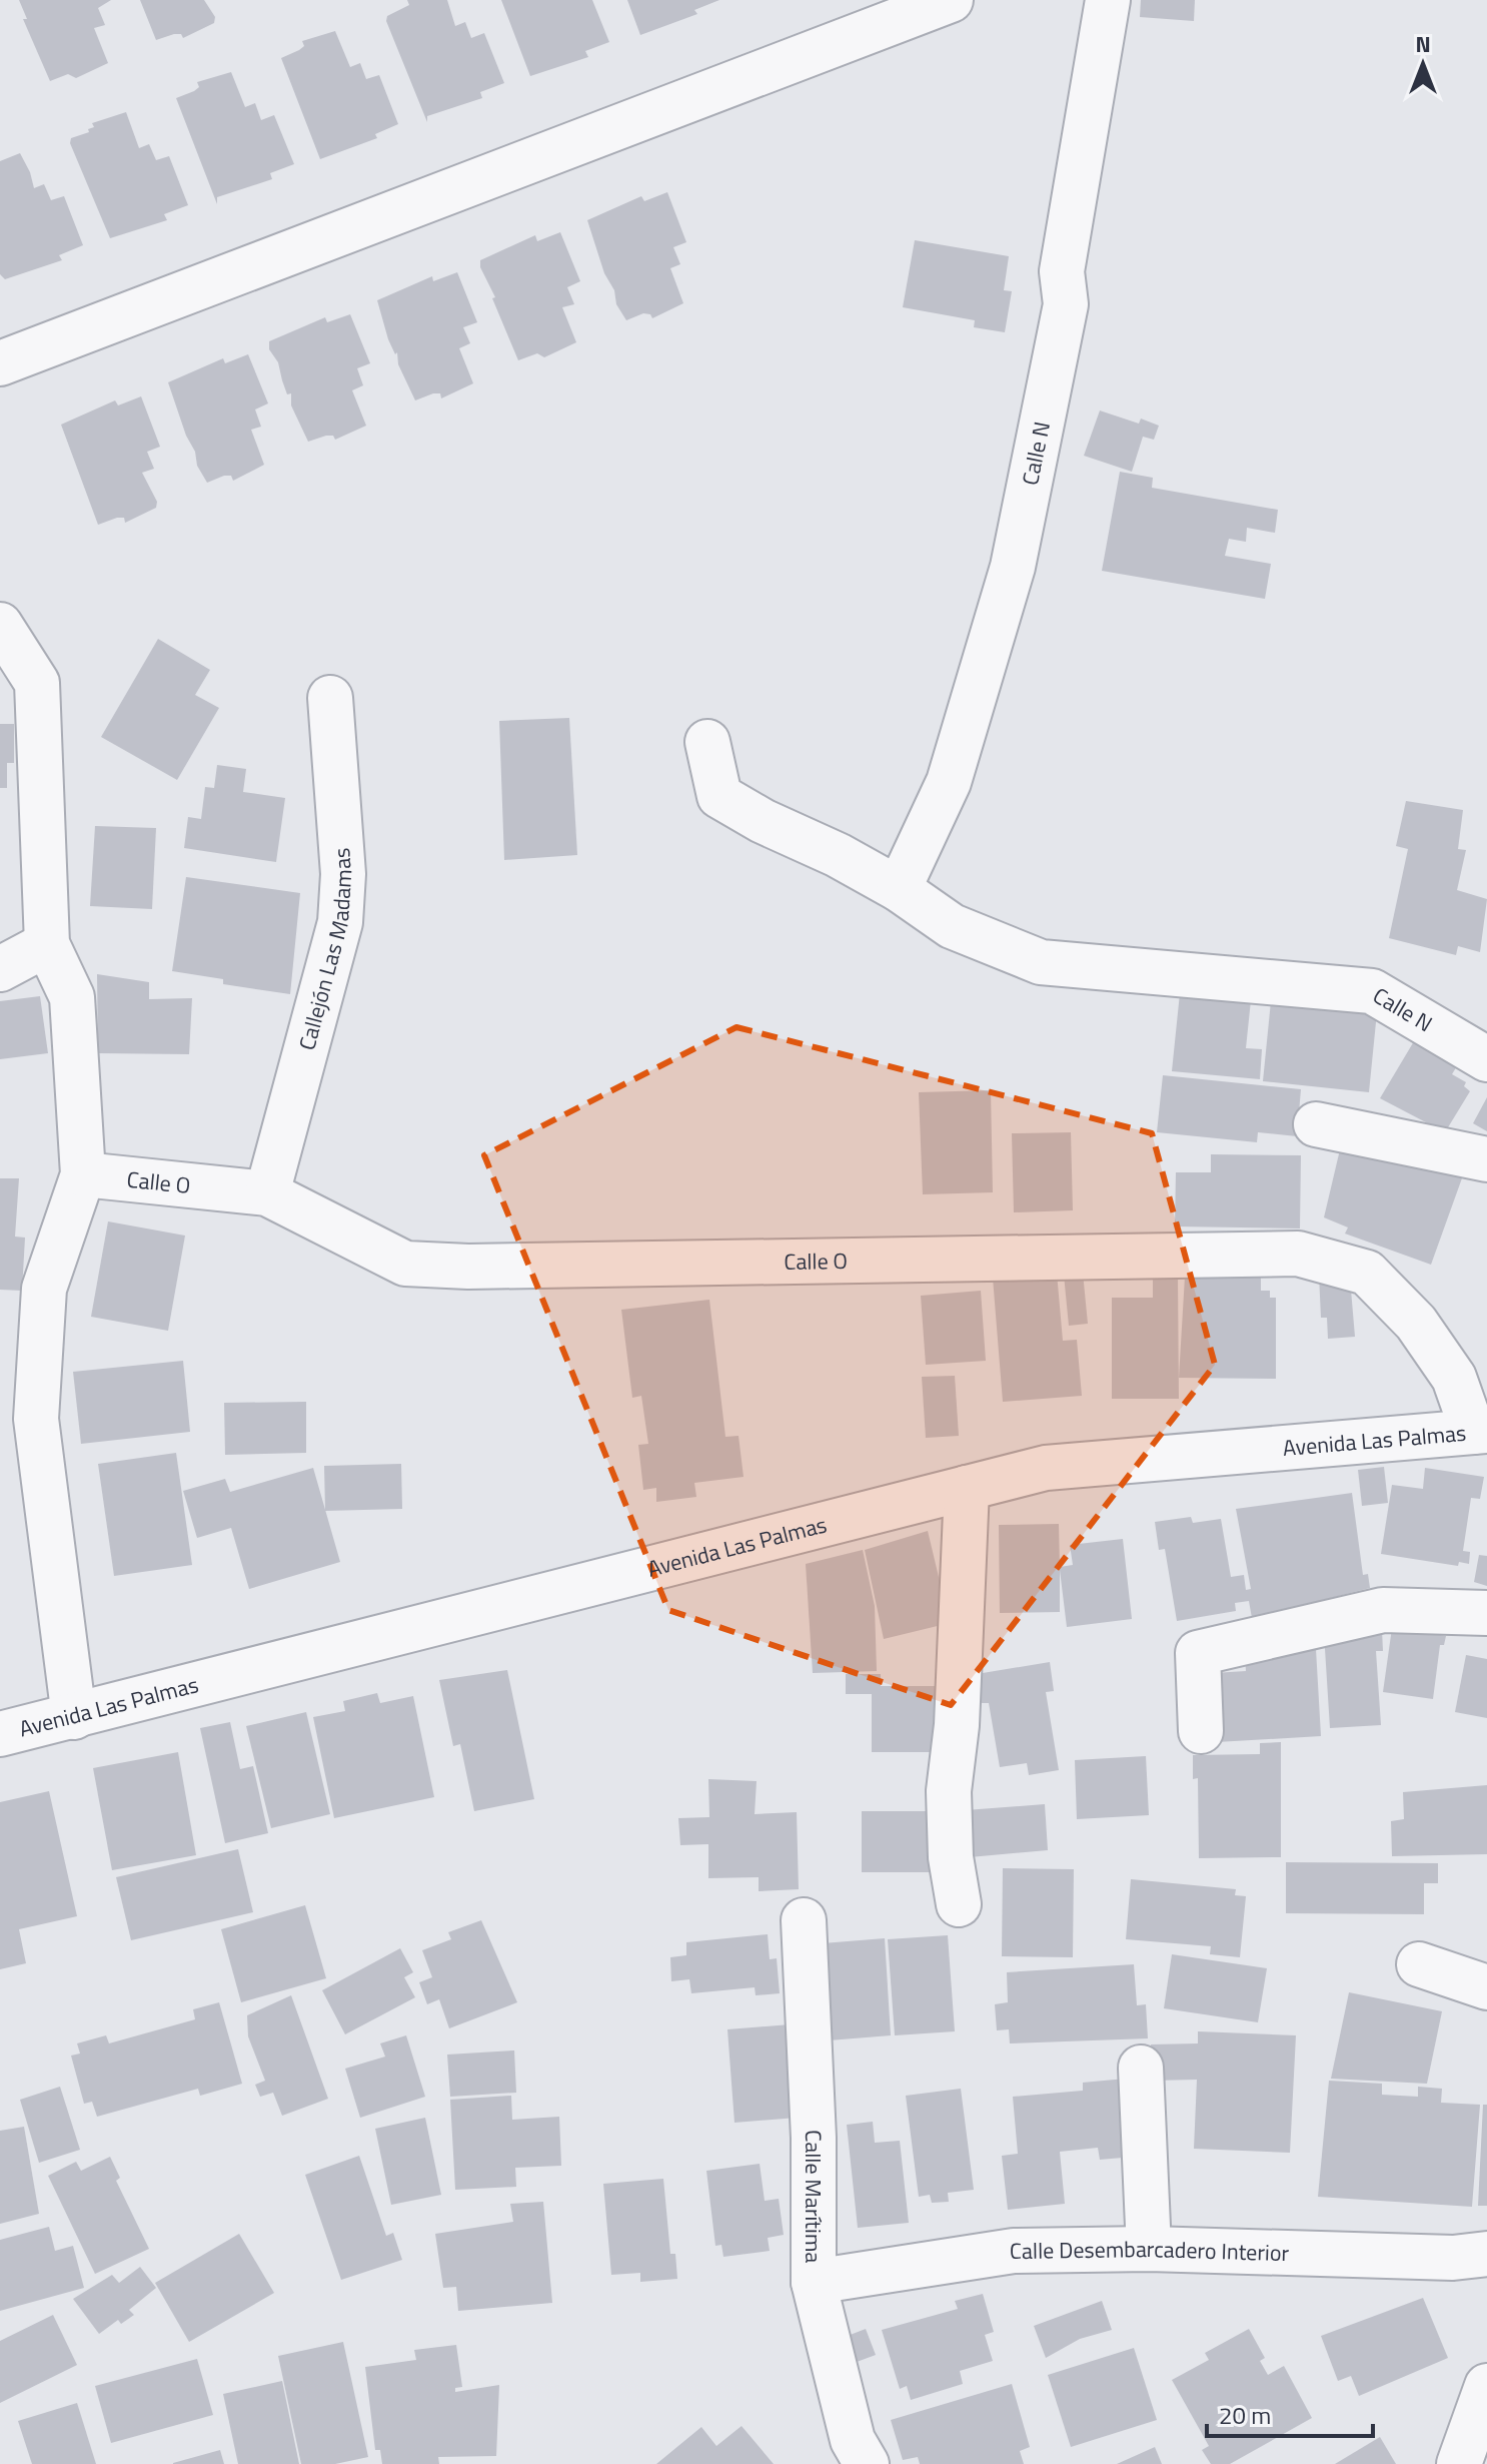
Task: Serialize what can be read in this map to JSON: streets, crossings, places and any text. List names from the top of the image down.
{
  "streets": {
    "street": [
      "Calle N",
      "Callejón Las Madamas",
      "Calle O",
      "Avenida Las Palmas",
      "Calle Marítima",
      "Calle Desembarcadero Interior"
    ]
  },
  "crossings": [
    ["Callejón Las Madamas", "Calle O"],
    ["Calle O", "Avenida Las Palmas"],
    ["Calle Marítima", "Calle Desembarcadero Interior"]
  ],
  "scale_bar": "20 m",
  "north": "top"
}
